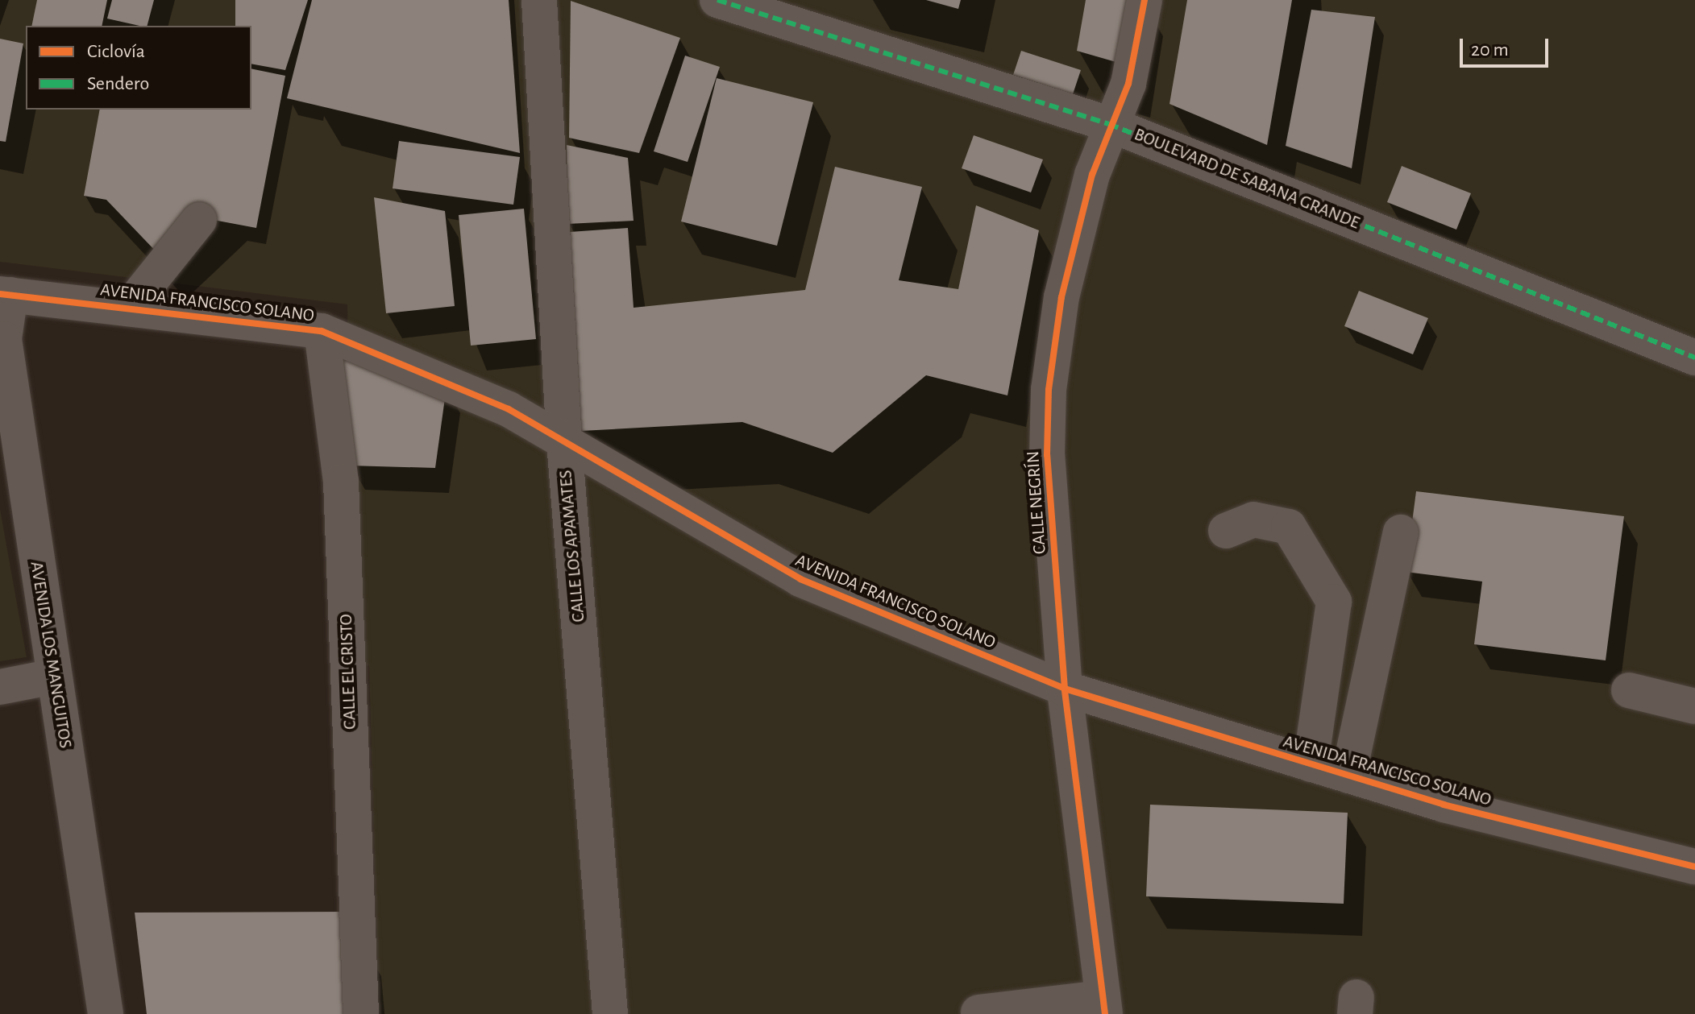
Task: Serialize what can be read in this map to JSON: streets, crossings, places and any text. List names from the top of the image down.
{
  "streets": {
    "street": [
      "BOULEVARD DE SABANA GRANDE",
      "AVENIDA FRANCISCO SOLANO",
      "CALLE NEGRÍN",
      "CALLE LOS APAMATES",
      "AVENIDA LOS MANGUITOS",
      "CALLE EL CRISTO"
    ]
  },
  "crossings": [
    ["BOULEVARD DE SABANA GRANDE", "CALLE NEGRÍN"],
    ["AVENIDA FRANCISCO SOLANO", "CALLE NEGRÍN"],
    ["AVENIDA FRANCISCO SOLANO", "CALLE LOS APAMATES"],
    ["AVENIDA FRANCISCO SOLANO", "AVENIDA LOS MANGUITOS"],
    ["AVENIDA FRANCISCO SOLANO", "CALLE EL CRISTO"]
  ],
  "legend": ["Ciclovía", "Sendero"],
  "scale_bar": "20 m"
}
